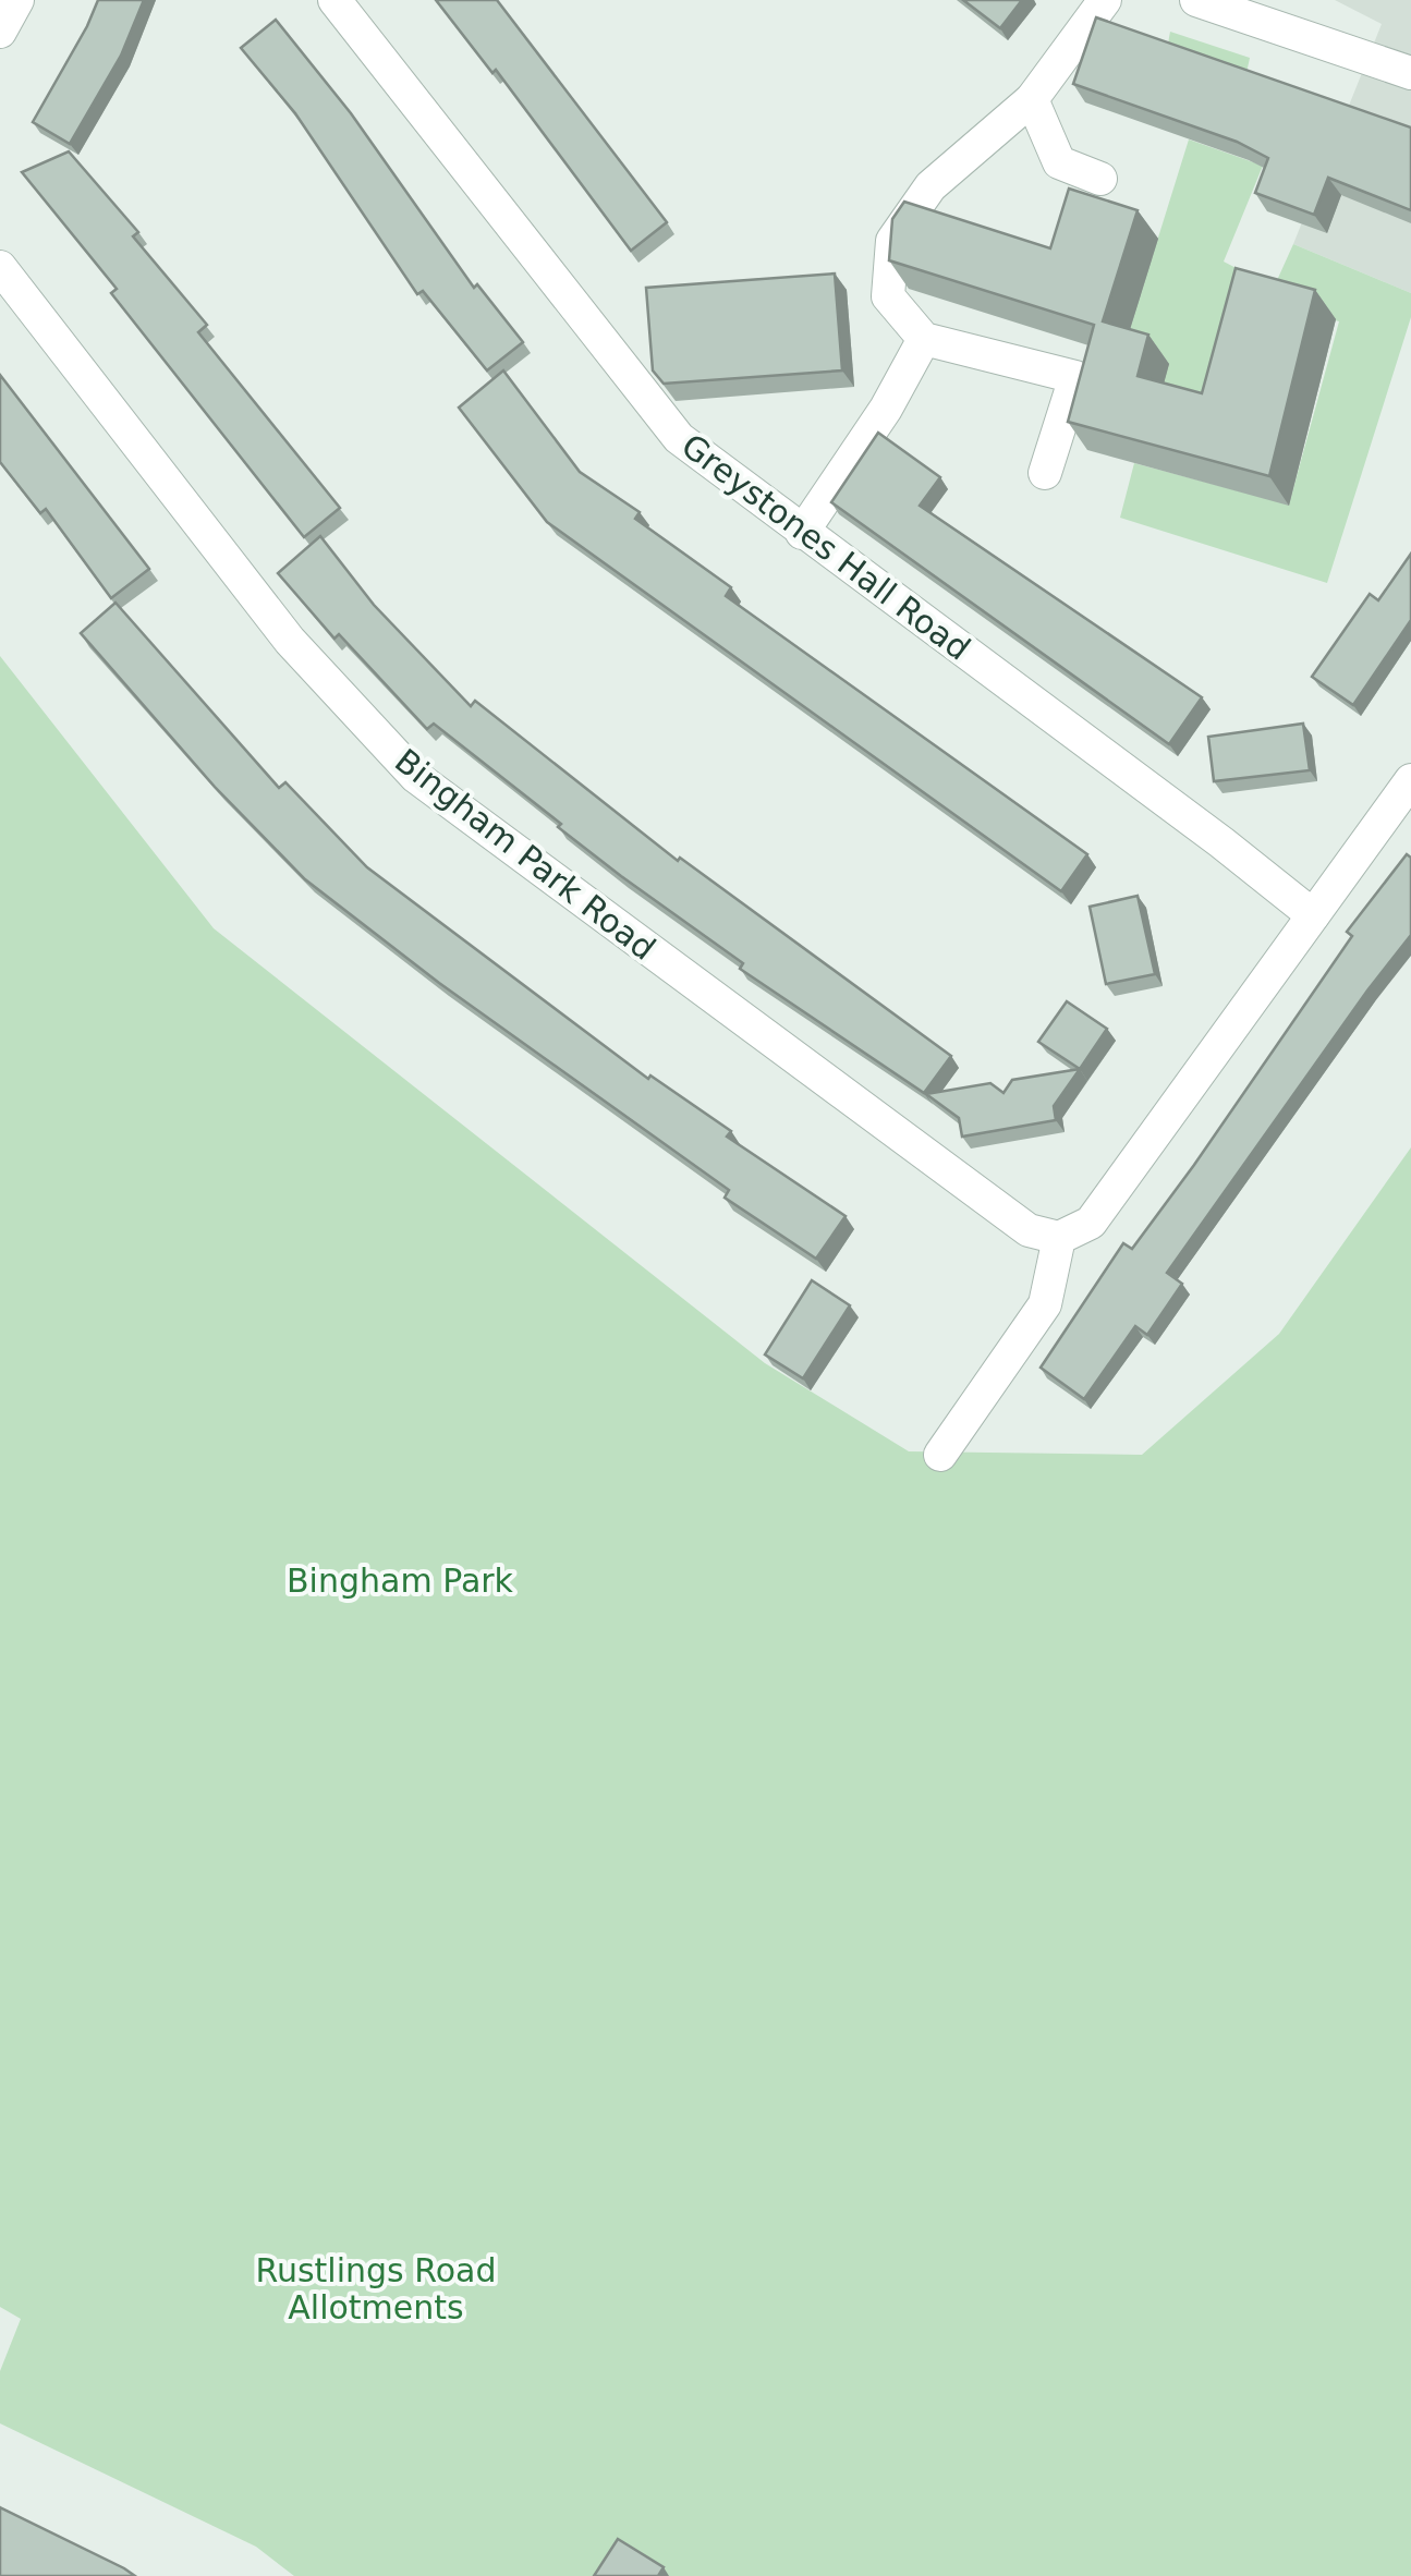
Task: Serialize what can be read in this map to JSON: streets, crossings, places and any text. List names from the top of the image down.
{
  "streets": {
    "street": ["Greystones Hall Road", "Bingham Park Road"]
  },
  "parks": ["Bingham Park", "Rustlings Road Allotments"]
}
